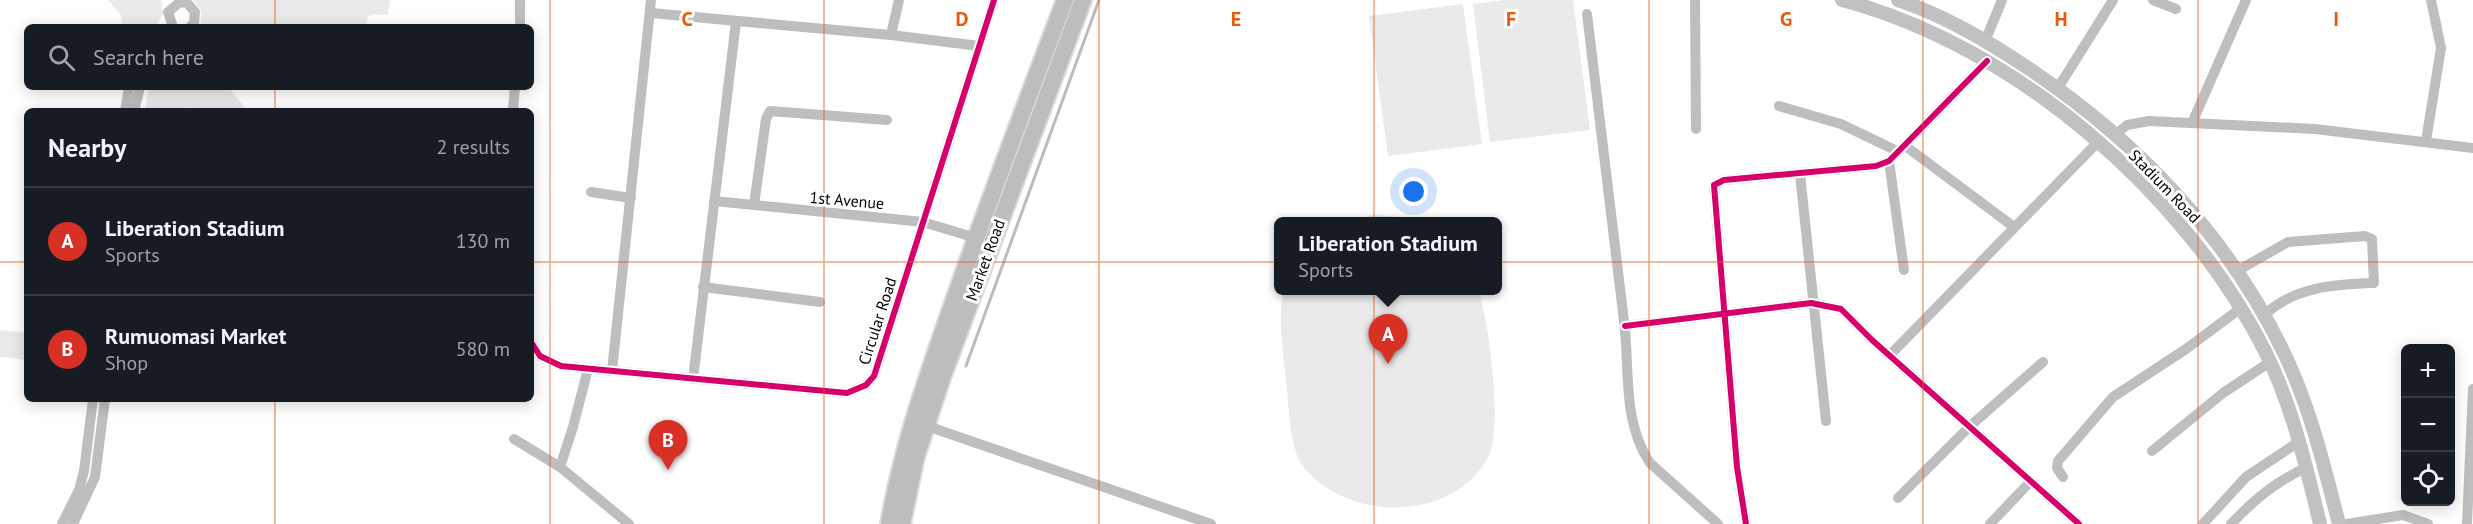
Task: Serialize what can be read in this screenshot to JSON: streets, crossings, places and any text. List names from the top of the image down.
{
  "streets": {
    "main road": ["Stadium Road", "Market Road"],
    "street": ["1st Avenue", "Circular Road"]
  },
  "crossings": [
    ["1st Avenue", "Market Road"],
    ["1st Avenue", "Circular Road"]
  ],
  "page": {
    "search": "Search here",
    "heading": ["Nearby", "2 results"],
    "list": [
      {
        "mark": "A",
        "name": "Liberation Stadium",
        "note": "Sports",
        "value": "130 m"
      },
      {
        "mark": "B",
        "name": "Rumuomasi Market",
        "note": "Shop",
        "value": "580 m"
      }
    ],
    "popup": ["Liberation Stadium", "Sports"],
    "pins": ["A", "B"],
    "map_buttons": ["+", "−"]
  },
  "grid": {
    "columns": [
      "C",
      "D",
      "E",
      "F",
      "G",
      "H",
      "I"
    ]
  }
}
